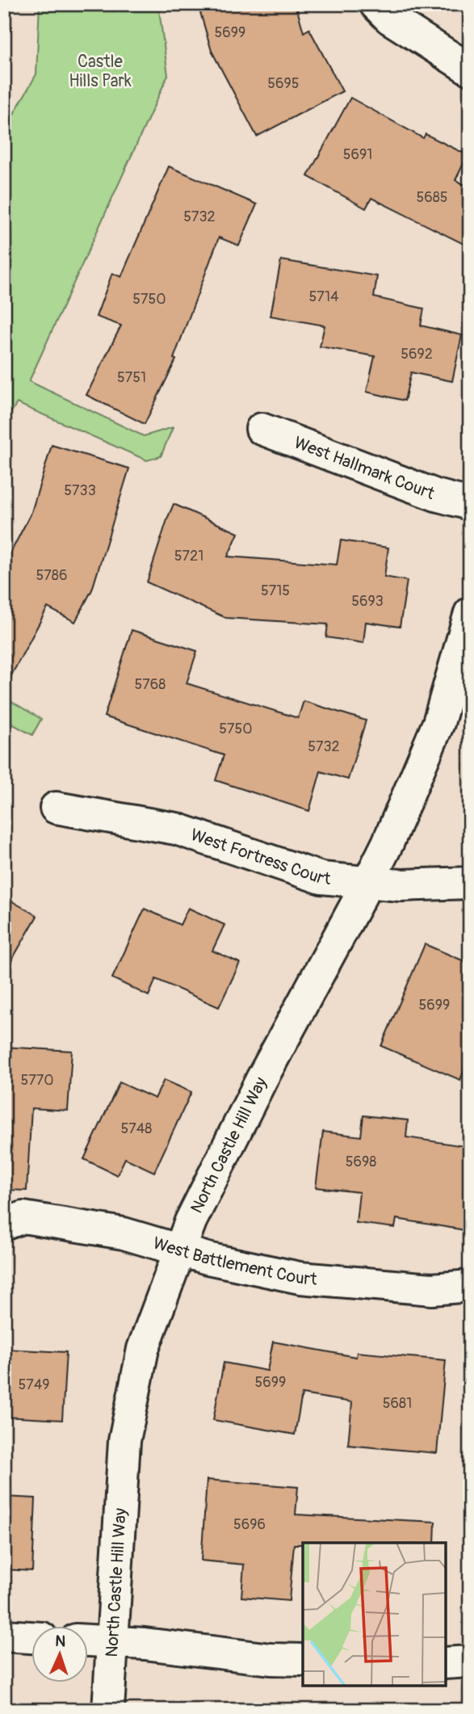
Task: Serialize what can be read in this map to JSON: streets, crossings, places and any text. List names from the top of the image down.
{
  "streets": {
    "street": [
      "West Hallmark Court",
      "West Fortress Court",
      "North Castle Hill Way",
      "West Battlement Court"
    ]
  },
  "crossings": [
    ["West Fortress Court", "North Castle Hill Way"],
    ["North Castle Hill Way", "West Battlement Court"]
  ],
  "parks": ["Castle Hills Park"],
  "house_numbers": [
    "5699",
    "5695",
    "5691",
    "5685",
    "5732",
    "5714",
    "5750",
    "5692",
    "5751",
    "5733",
    "5721",
    "5786",
    "5715",
    "5693",
    "5768",
    "5750",
    "5732",
    "5699",
    "5770",
    "5748",
    "5698",
    "5699",
    "5749",
    "5681",
    "5696"
  ],
  "north": "top"
}
